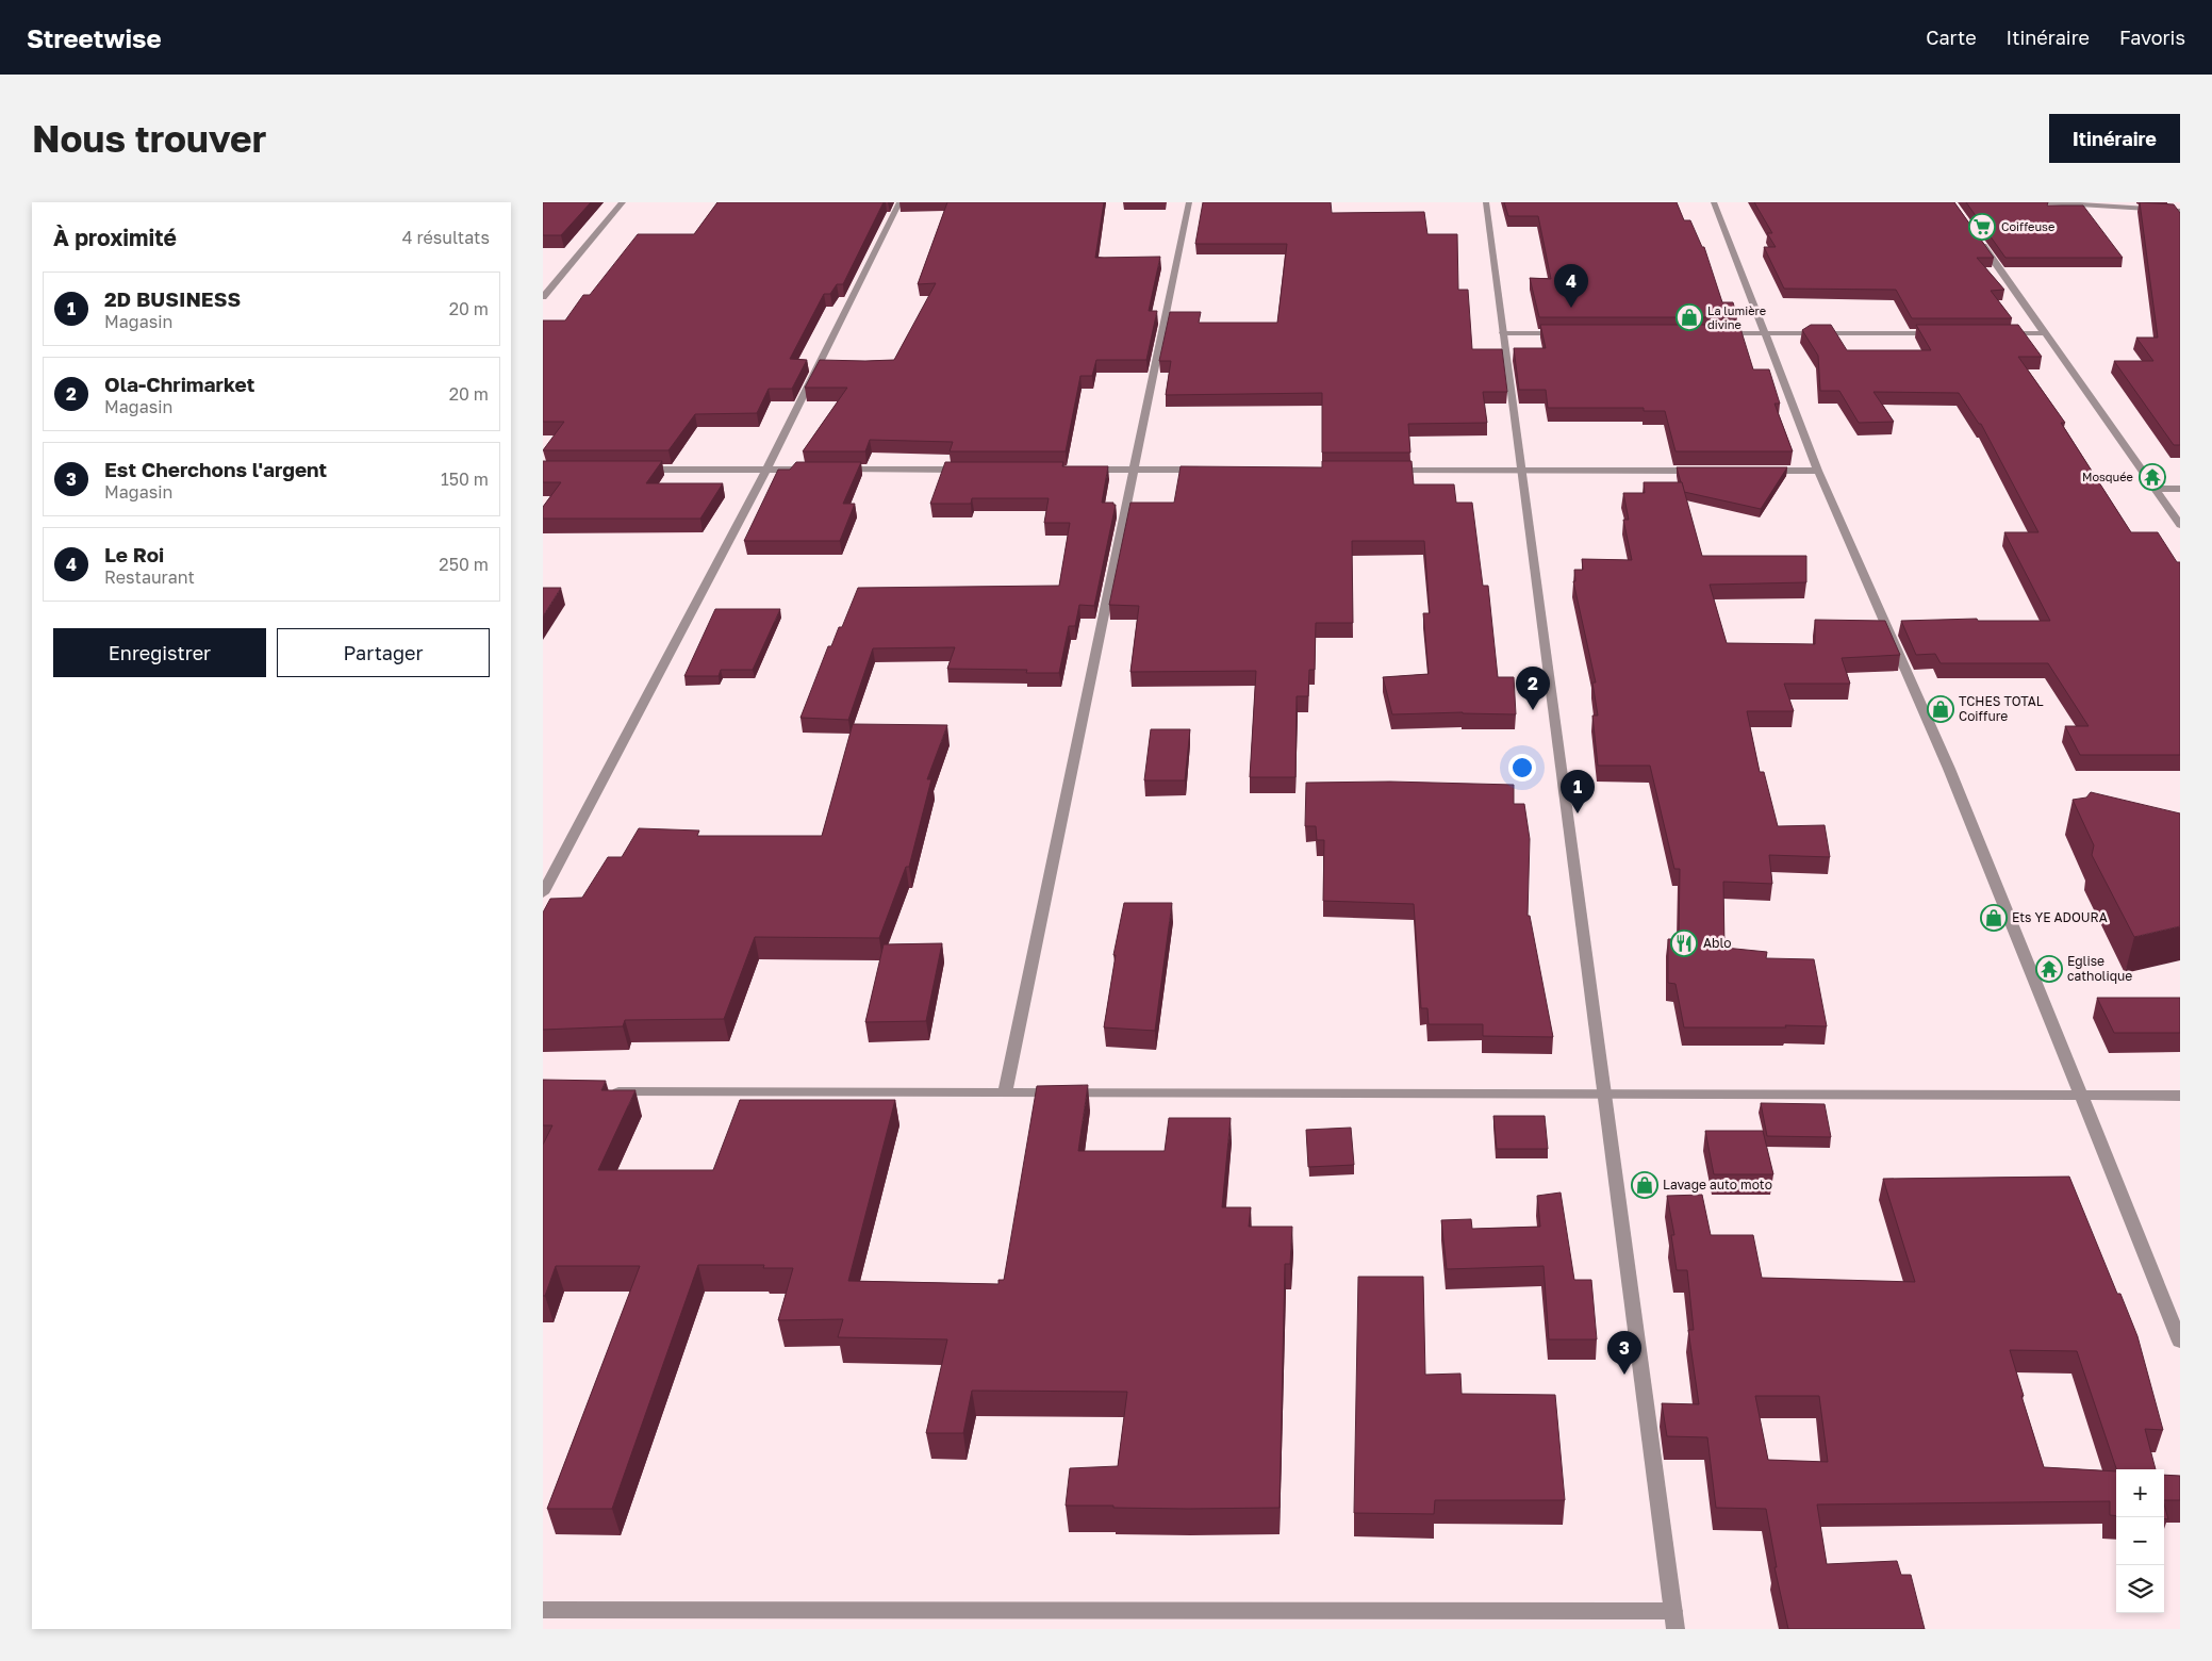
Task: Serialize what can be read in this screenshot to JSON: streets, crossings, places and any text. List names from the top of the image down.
{
  "places": {
    "supermarket": ["Coiffeuse"],
    "shop": [
      "La lumière divine",
      "TCHES TOTAL Coiffure",
      "Ets YE ADOURA",
      "Lavage auto moto"
    ],
    "temple": ["Mosquée", "Eglise catholique"],
    "restaurant": ["Ablo"]
  },
  "page": {
    "header": "Streetwise",
    "nav": ["Carte", "Itinéraire", "Favoris"],
    "buttons": [
      "Itinéraire",
      ["Enregistrer", "Partager"]
    ],
    "title": "Nous trouver",
    "heading": ["À proximité", "4 résultats"],
    "pins": [
      "4",
      "2",
      "1",
      "3"
    ],
    "list": [
      {
        "mark": "1",
        "name": "2D BUSINESS",
        "note": "Magasin",
        "value": "20 m"
      },
      {
        "mark": "2",
        "name": "Ola-Chrimarket",
        "note": "Magasin",
        "value": "20 m"
      },
      {
        "mark": "3",
        "name": "Est Cherchons l'argent",
        "note": "Magasin",
        "value": "150 m"
      },
      {
        "mark": "4",
        "name": "Le Roi",
        "note": "Restaurant",
        "value": "250 m"
      }
    ],
    "map_buttons": ["+", "−"]
  }
}
